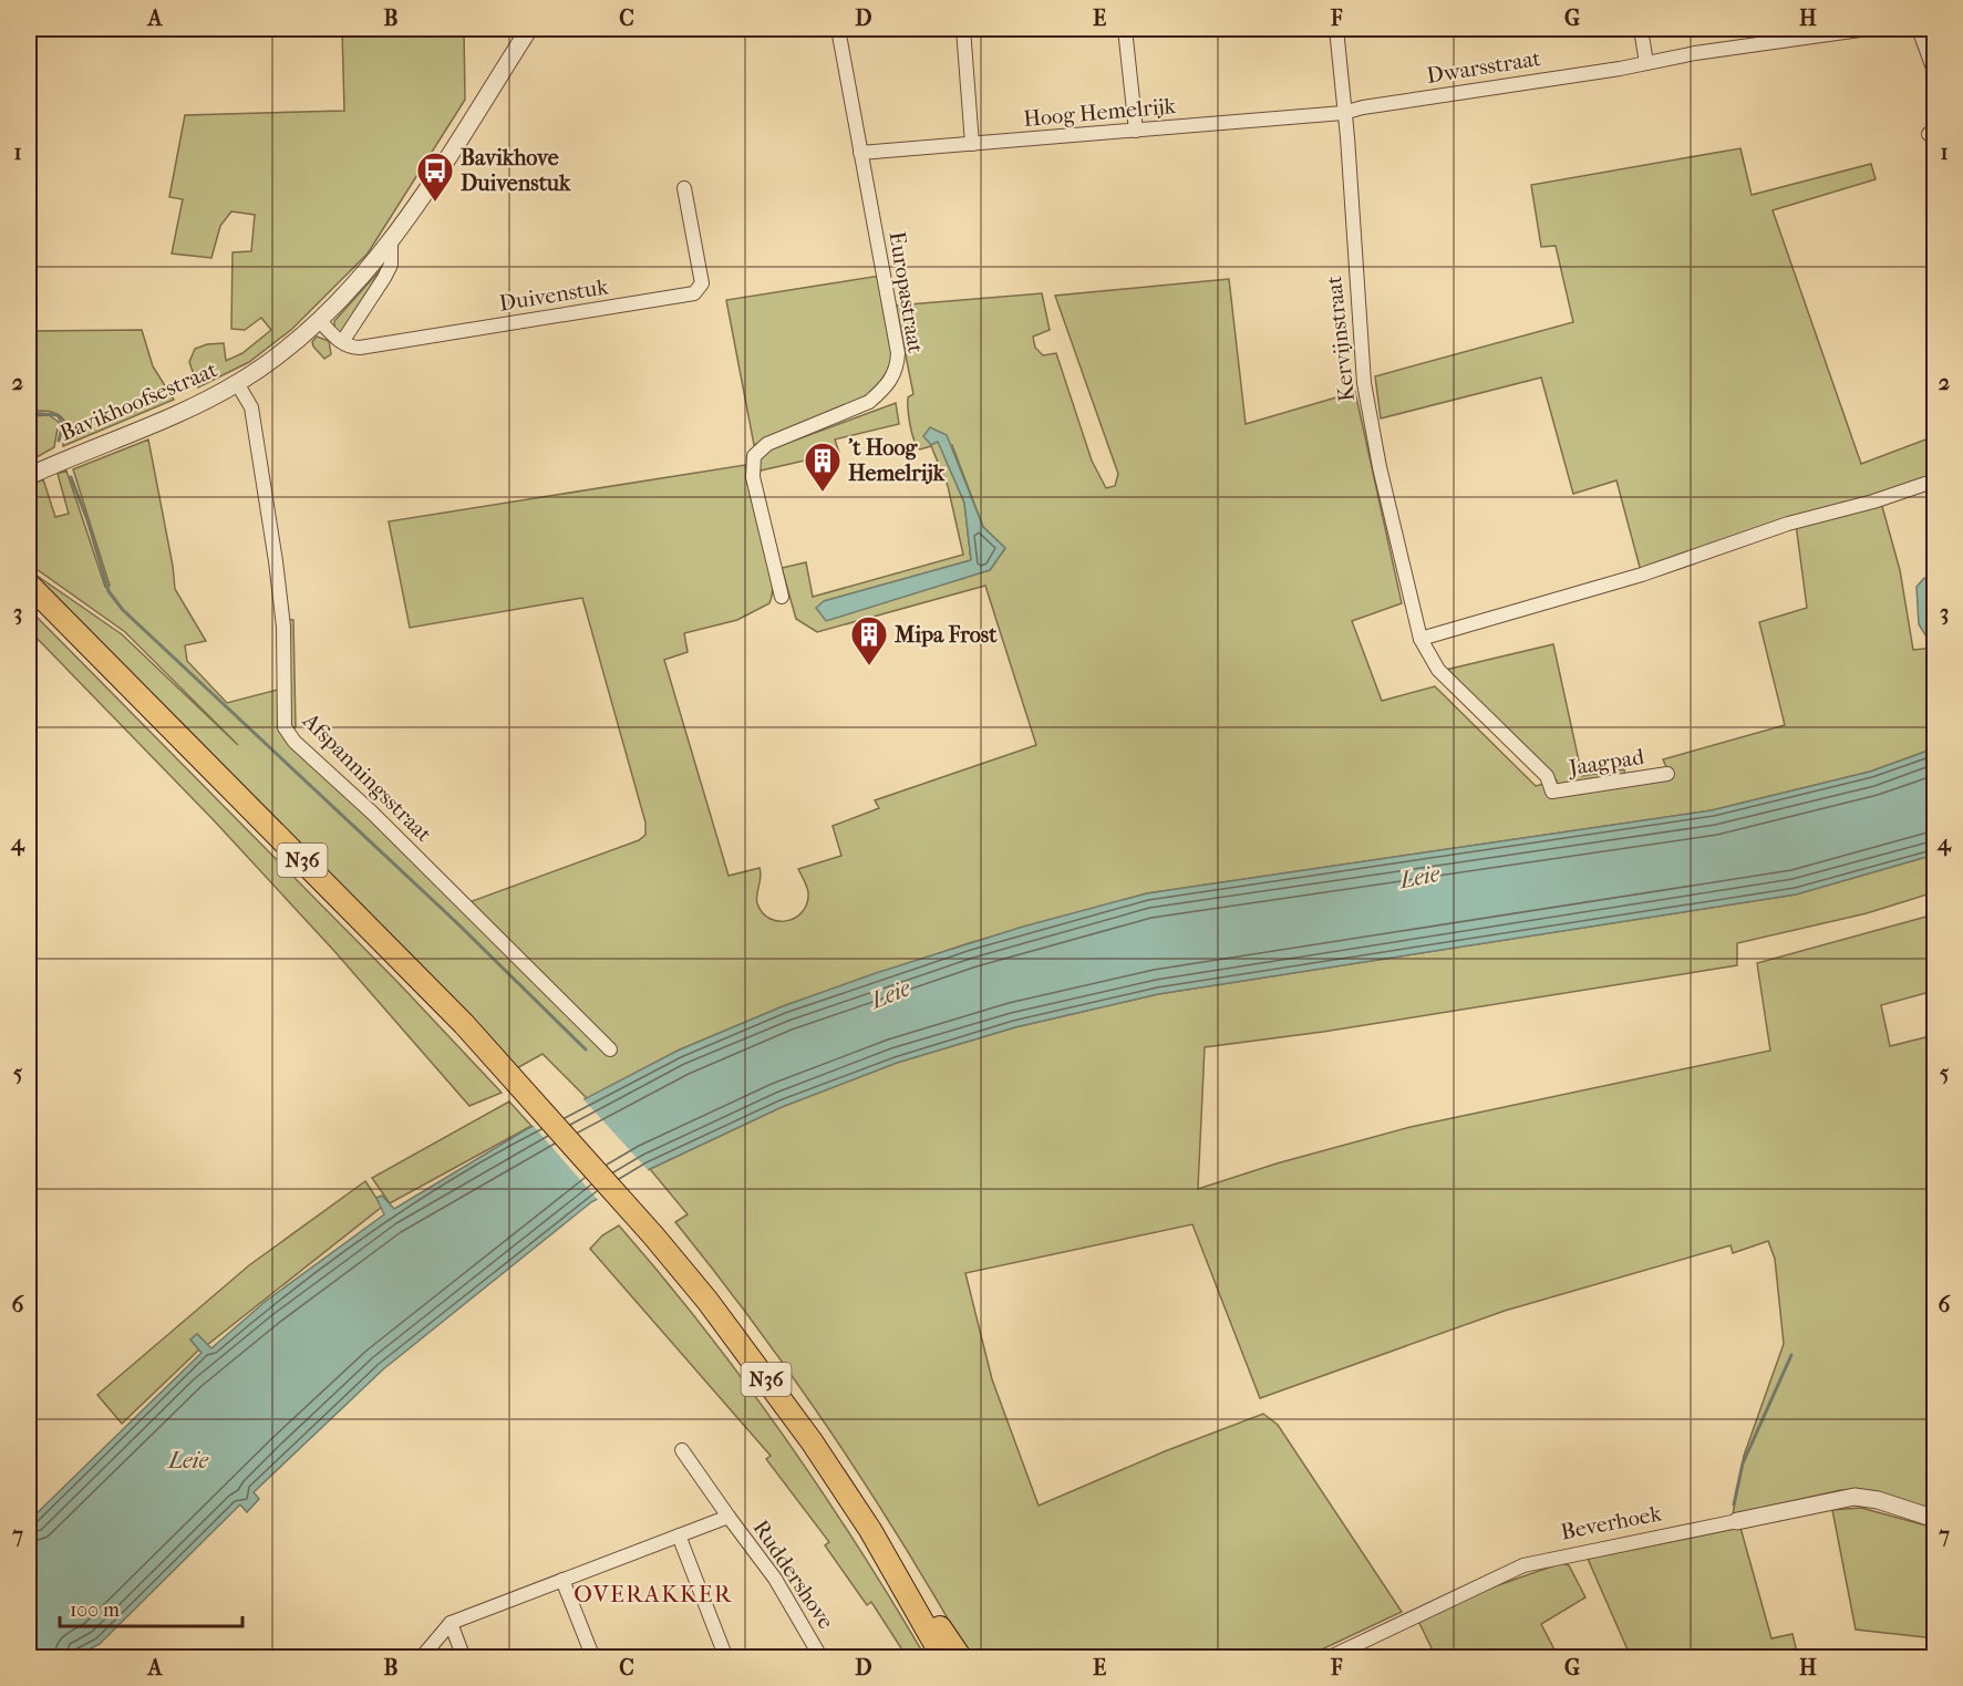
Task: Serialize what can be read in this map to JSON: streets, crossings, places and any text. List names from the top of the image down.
{
  "streets": {
    "main road": ["N36"],
    "street": [
      "Dwarsstraat",
      "Hoog Hemelrijk",
      "Europastraat",
      "Duivenstuk",
      "Kervijnstraat",
      "Bavikhoofsestraat",
      "Jaagpad",
      "Afspanningsstraat",
      "Beverhoek",
      "Ruddershove"
    ]
  },
  "crossings": [
    ["Dwarsstraat", "Hoog Hemelrijk"],
    ["Dwarsstraat", "Kervijnstraat"],
    ["Hoog Hemelrijk", "Europastraat"],
    ["Hoog Hemelrijk", "Kervijnstraat"],
    ["Kervijnstraat", "Jaagpad"],
    ["Bavikhoofsestraat", "Afspanningsstraat"]
  ],
  "districts": ["OVERAKKER"],
  "water": ["Leie"],
  "places": {
    "bus stop": ["Bavikhove Duivenstuk"],
    "building": ["'t Hoog Hemelrijk", "Mipa Frost"]
  },
  "scale_bar": "100 m",
  "grid": {
    "columns": [
      "A",
      "B",
      "C",
      "D",
      "E",
      "F",
      "G",
      "H"
    ],
    "rows": [
      "1",
      "2",
      "3",
      "4",
      "5",
      "6",
      "7"
    ]
  }
}
